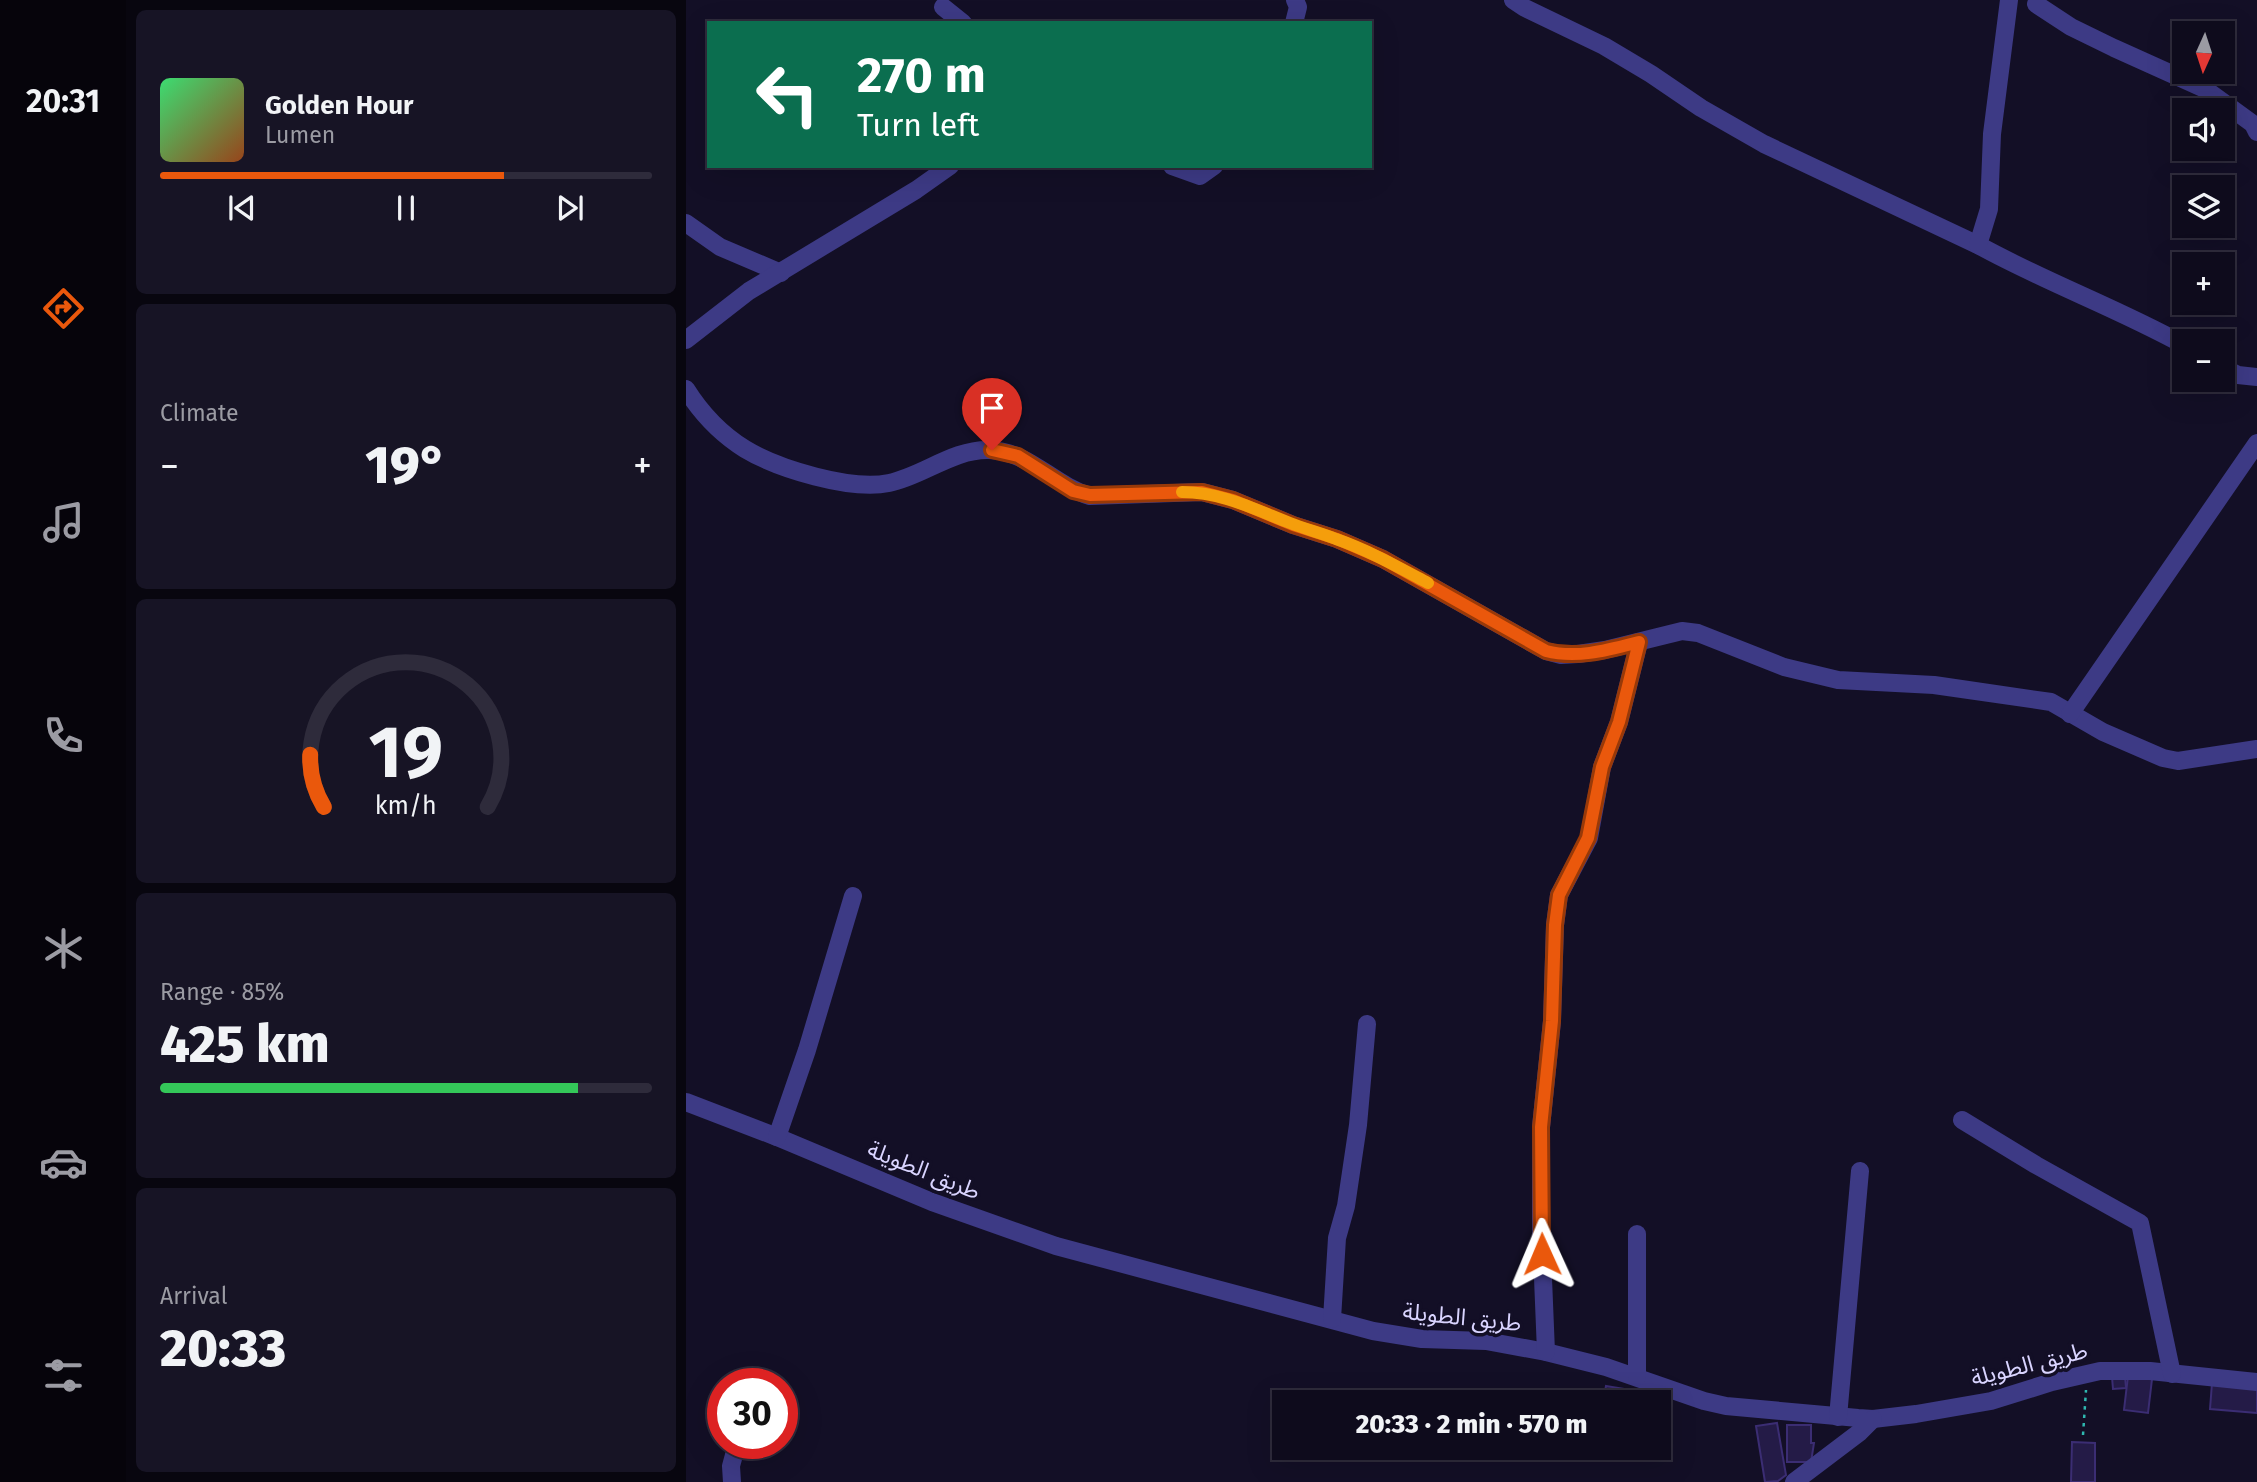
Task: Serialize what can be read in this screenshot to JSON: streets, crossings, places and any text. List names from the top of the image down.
{
  "streets": {
    "street": ["طريق الطويلة"]
  },
  "north": "bottom",
  "page": {
    "tabs": "20:31",
    "map_buttons": ["+", "−"],
    "turn": ["270 m", "Turn left"],
    "song": ["Golden Hour", "Lumen"],
    "tile": [
      "Climate",
      ["Range · 85%", "425 km"],
      ["Arrival", "20:33"]
    ],
    "heat": ["−", "19°", "+"],
    "limit": "30",
    "trip": "20:33 · 2 min · 570 m",
    "gauge": ["19", "km/h"]
  }
}
